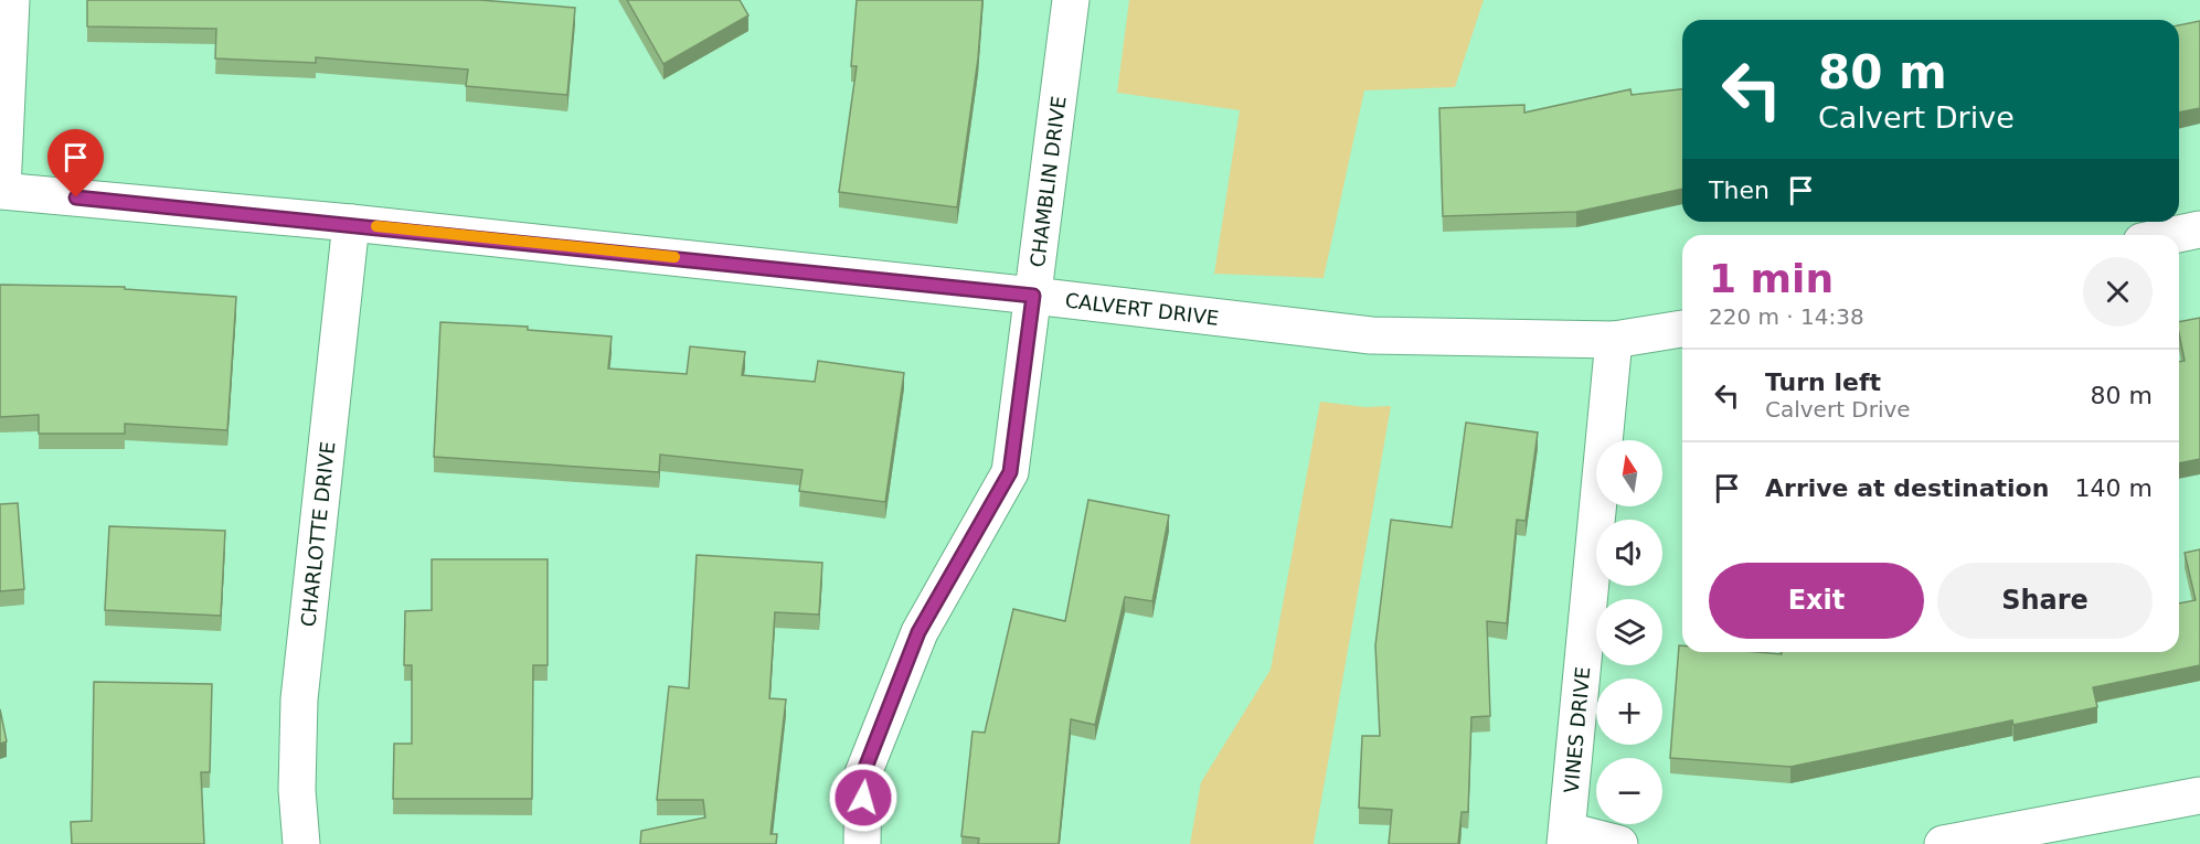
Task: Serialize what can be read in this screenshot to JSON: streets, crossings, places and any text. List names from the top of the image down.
{
  "streets": {
    "street": [
      "CHAMBLIN DRIVE",
      "CALVERT DRIVE",
      "CHARLOTTE DRIVE",
      "VINES DRIVE"
    ]
  },
  "crossings": [
    ["CHAMBLIN DRIVE", "CALVERT DRIVE"],
    ["CALVERT DRIVE", "CHARLOTTE DRIVE"],
    ["CALVERT DRIVE", "VINES DRIVE"]
  ],
  "north": "top",
  "page": {
    "turn": ["80 m", "Calvert Drive"],
    "then": "Then",
    "heading": ["1 min", "220 m · 14:38"],
    "list": [
      {
        "name": "Turn left",
        "note": "Calvert Drive",
        "value": "80 m"
      },
      {
        "name": "Arrive at destination",
        "value": "140 m"
      }
    ],
    "map_buttons": ["+", "−"],
    "buttons": ["Exit", "Share"]
  }
}
